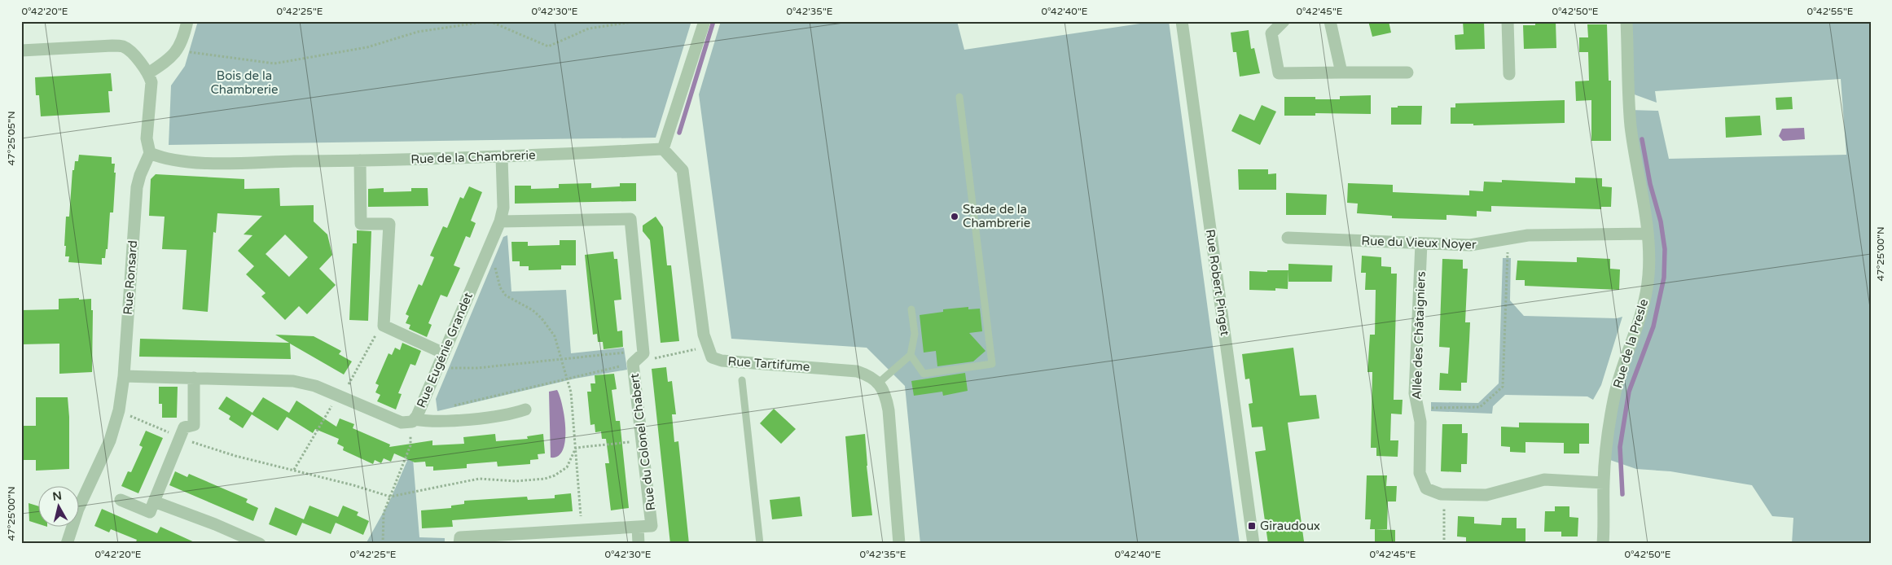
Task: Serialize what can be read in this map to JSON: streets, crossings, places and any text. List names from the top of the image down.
{
  "streets": {
    "street": [
      "Rue de la Chambrerie",
      "Rue du Vieux Noyer",
      "Rue Ronsard",
      "Rue Robert Pinget",
      "Allée des Châtaigniers",
      "Rue de la Presle",
      "Rue Eugénie Grandet",
      "Rue Tartifume",
      "Rue du Colonel Chabert"
    ]
  },
  "crossings": [
    ["Rue de la Chambrerie", "Rue Ronsard"],
    ["Rue de la Chambrerie", "Rue Eugénie Grandet"],
    ["Rue de la Chambrerie", "Rue Tartifume"],
    ["Rue du Vieux Noyer", "Allée des Châtaigniers"],
    ["Rue du Vieux Noyer", "Rue de la Presle"],
    ["Rue Ronsard", "Rue Eugénie Grandet"],
    ["Allée des Châtaigniers", "Rue de la Presle"],
    ["Rue Eugénie Grandet", "Rue du Colonel Chabert"]
  ],
  "parks": ["Bois de la Chambrerie"],
  "places": {
    "other": ["Stade de la Chambrerie"],
    "transit": ["Giraudoux"]
  },
  "north": "top",
  "coordinates": [
    "0°42'20\"E",
    "0°42'25\"E",
    "0°42'30\"E",
    "0°42'35\"E",
    "0°42'40\"E",
    "0°42'45\"E",
    "0°42'50\"E",
    "0°42'55\"E",
    "47°25'05\"N",
    "47°25'00\"N"
  ]
}
